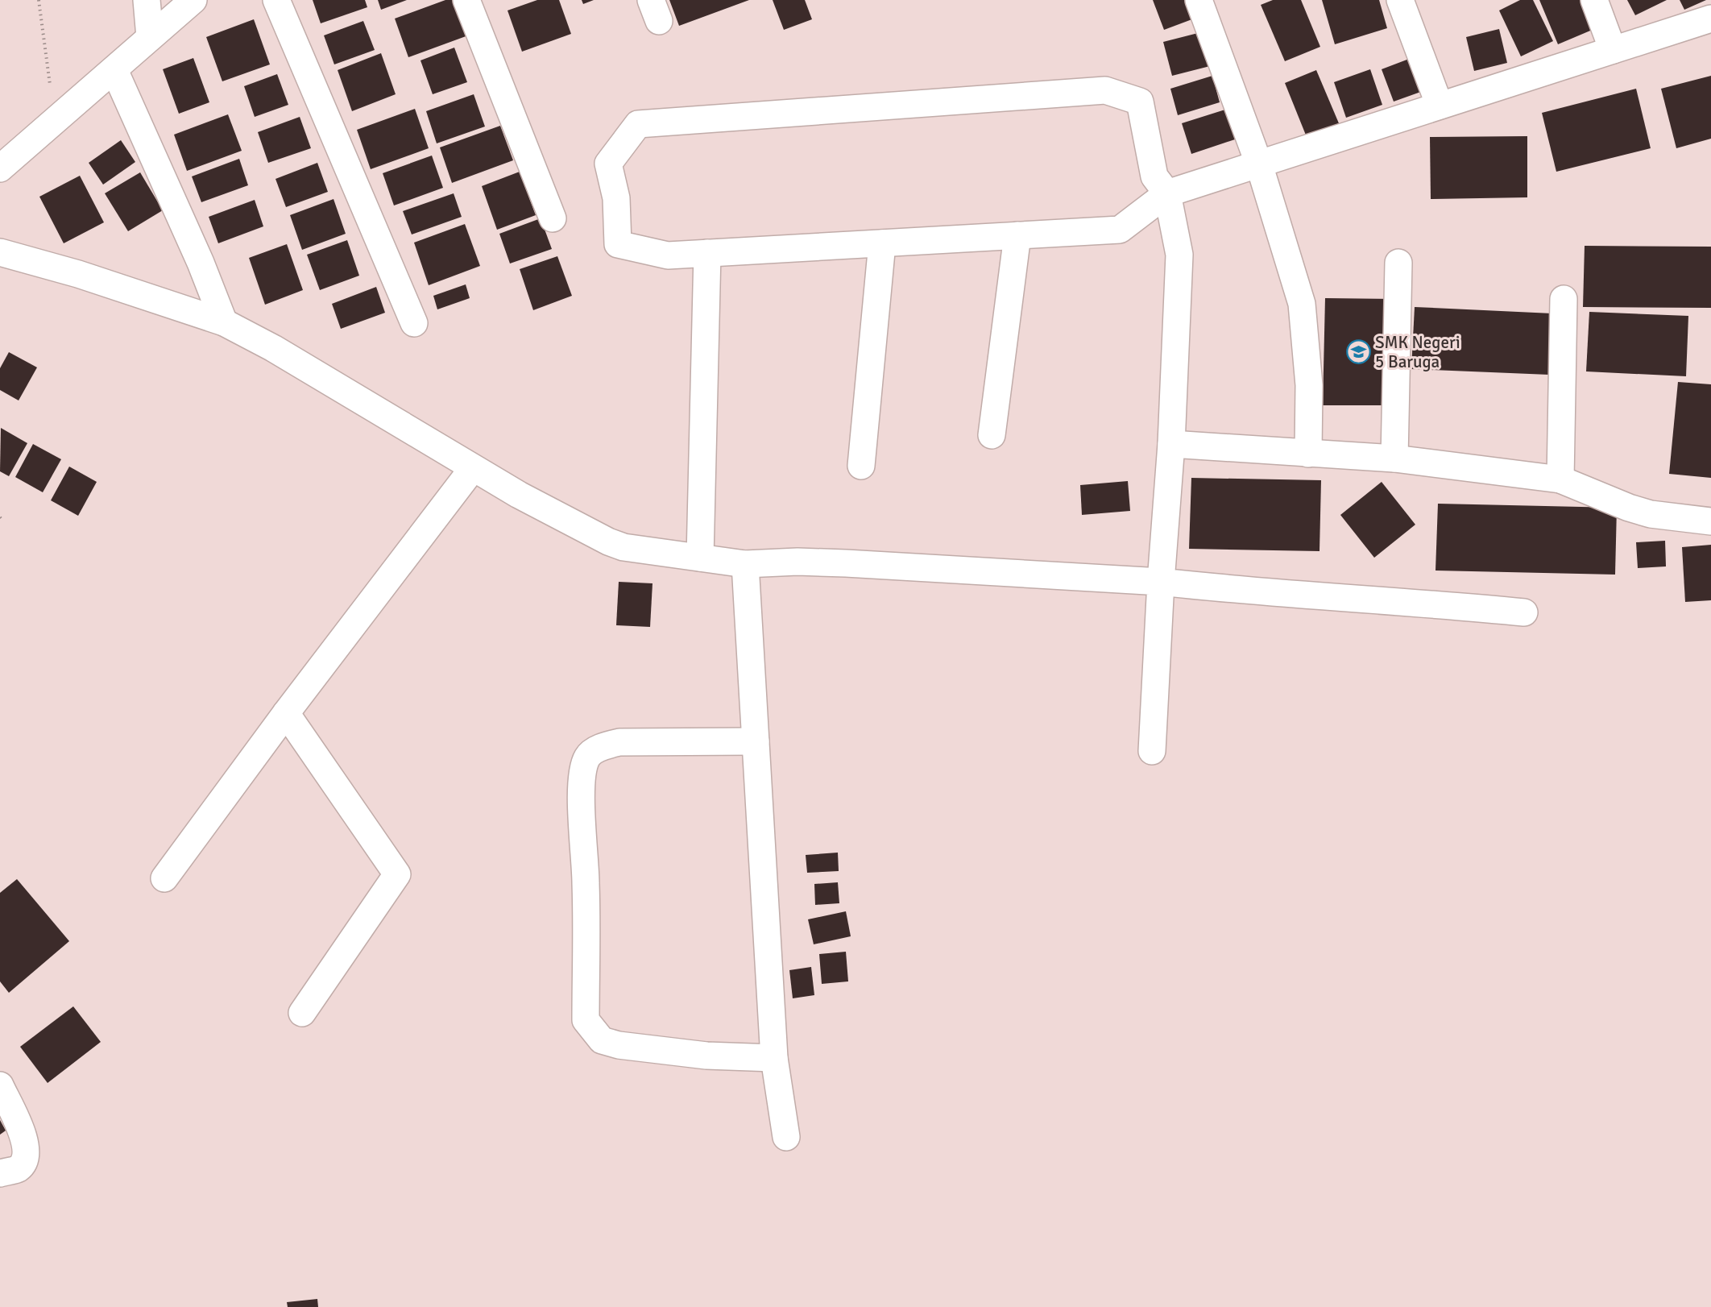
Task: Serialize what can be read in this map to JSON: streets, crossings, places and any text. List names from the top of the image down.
{
  "places": {
    "school or university": ["SMK Negeri 5 Baruga"]
  }
}
